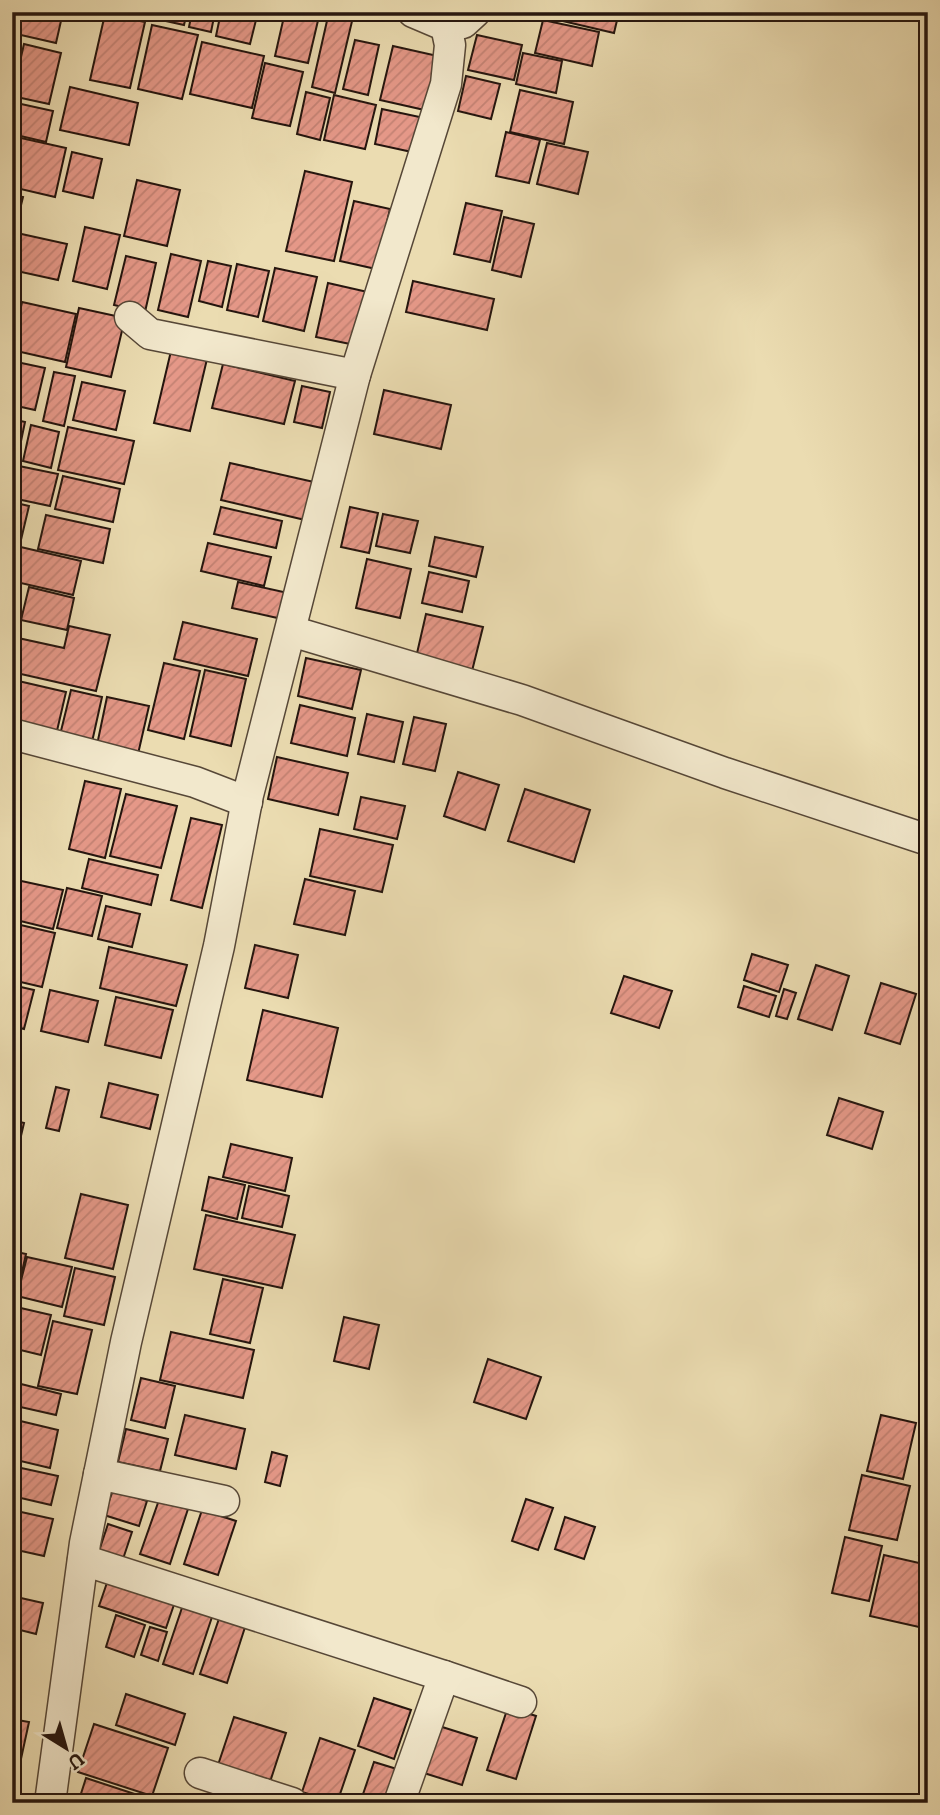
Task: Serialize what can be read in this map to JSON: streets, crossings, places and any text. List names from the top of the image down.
{
  "north": "bottom right"
}
